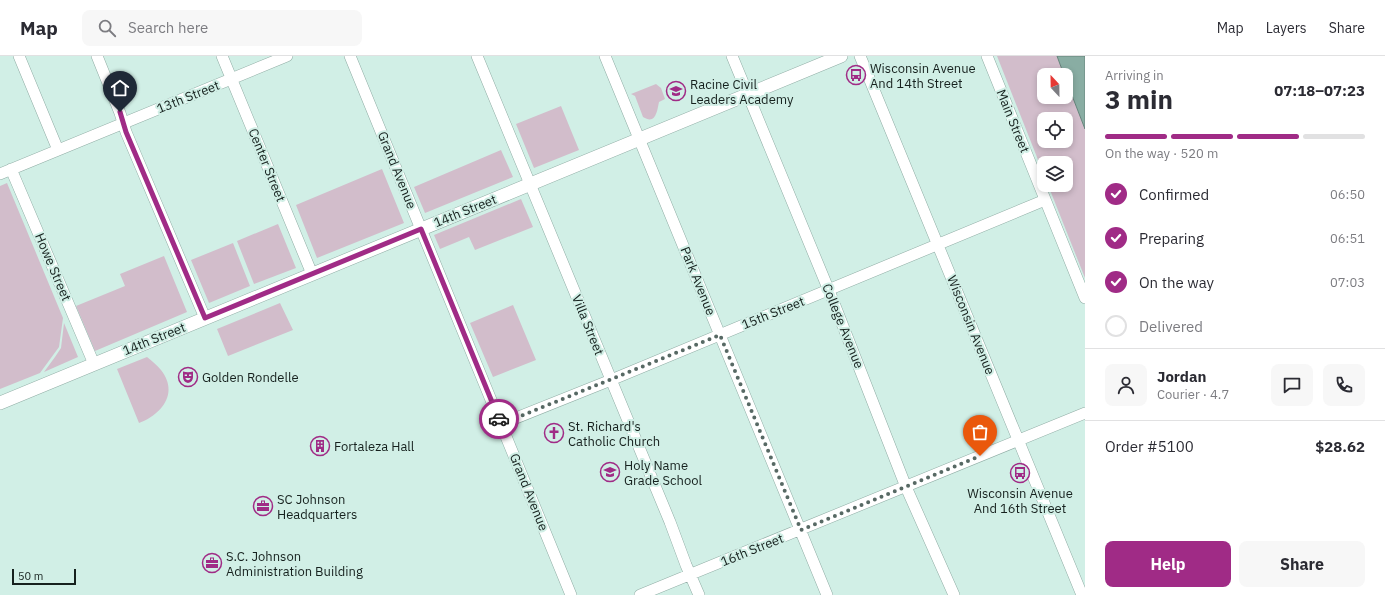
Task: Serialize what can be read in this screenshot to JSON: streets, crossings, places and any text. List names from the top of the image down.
{
  "streets": {
    "main road": ["14th Street"],
    "street": [
      "13th Street",
      "Main Street",
      "Center Street",
      "Grand Avenue",
      "Howe Street",
      "Park Avenue",
      "15th Street",
      "Villa Street",
      "Wisconsin Avenue",
      "College Avenue",
      "16th Street"
    ]
  },
  "crossings": [
    ["13th Street", "Center Street"],
    ["13th Street", "Howe Street"],
    ["Main Street", "15th Street"],
    ["Center Street", "14th Street"],
    ["Grand Avenue", "14th Street"],
    ["Grand Avenue", "15th Street"],
    ["14th Street", "Howe Street"],
    ["14th Street", "Park Avenue"],
    ["14th Street", "Villa Street"],
    ["14th Street", "College Avenue"],
    ["Park Avenue", "15th Street"],
    ["Park Avenue", "16th Street"],
    ["15th Street", "Villa Street"],
    ["15th Street", "Wisconsin Avenue"],
    ["15th Street", "College Avenue"],
    ["Villa Street", "16th Street"],
    ["Wisconsin Avenue", "16th Street"],
    ["College Avenue", "16th Street"]
  ],
  "places": {
    "bus stop": ["Wisconsin Avenue And 14th Street", "Wisconsin Avenue And 16th Street"],
    "school or university": ["Racine Civil Leaders Academy", "Holy Name Grade School"],
    "theatre": ["Golden Rondelle"],
    "church": ["St. Richard's Catholic Church"],
    "building": ["Fortaleza Hall"],
    "office": ["SC Johnson Headquarters", "S.C. Johnson Administration Building"]
  },
  "scale_bar": "50 m",
  "north": "top",
  "page": {
    "header": "Map",
    "search": "Search here",
    "nav": ["Map", "Layers", "Share"],
    "heading": ["3 min", "Arriving in", "07:18–07:23"],
    "panel": [
      "Jordan",
      "Courier · 4.7",
      "Order #5100",
      "$28.62"
    ],
    "bar": "On the way · 520 m",
    "list": [
      ["Confirmed", "06:50"],
      ["Preparing", "06:51"],
      ["On the way", "07:03"],
      "Delivered"
    ],
    "buttons": ["Help", "Share"],
    "scale": "50 m"
  }
}
